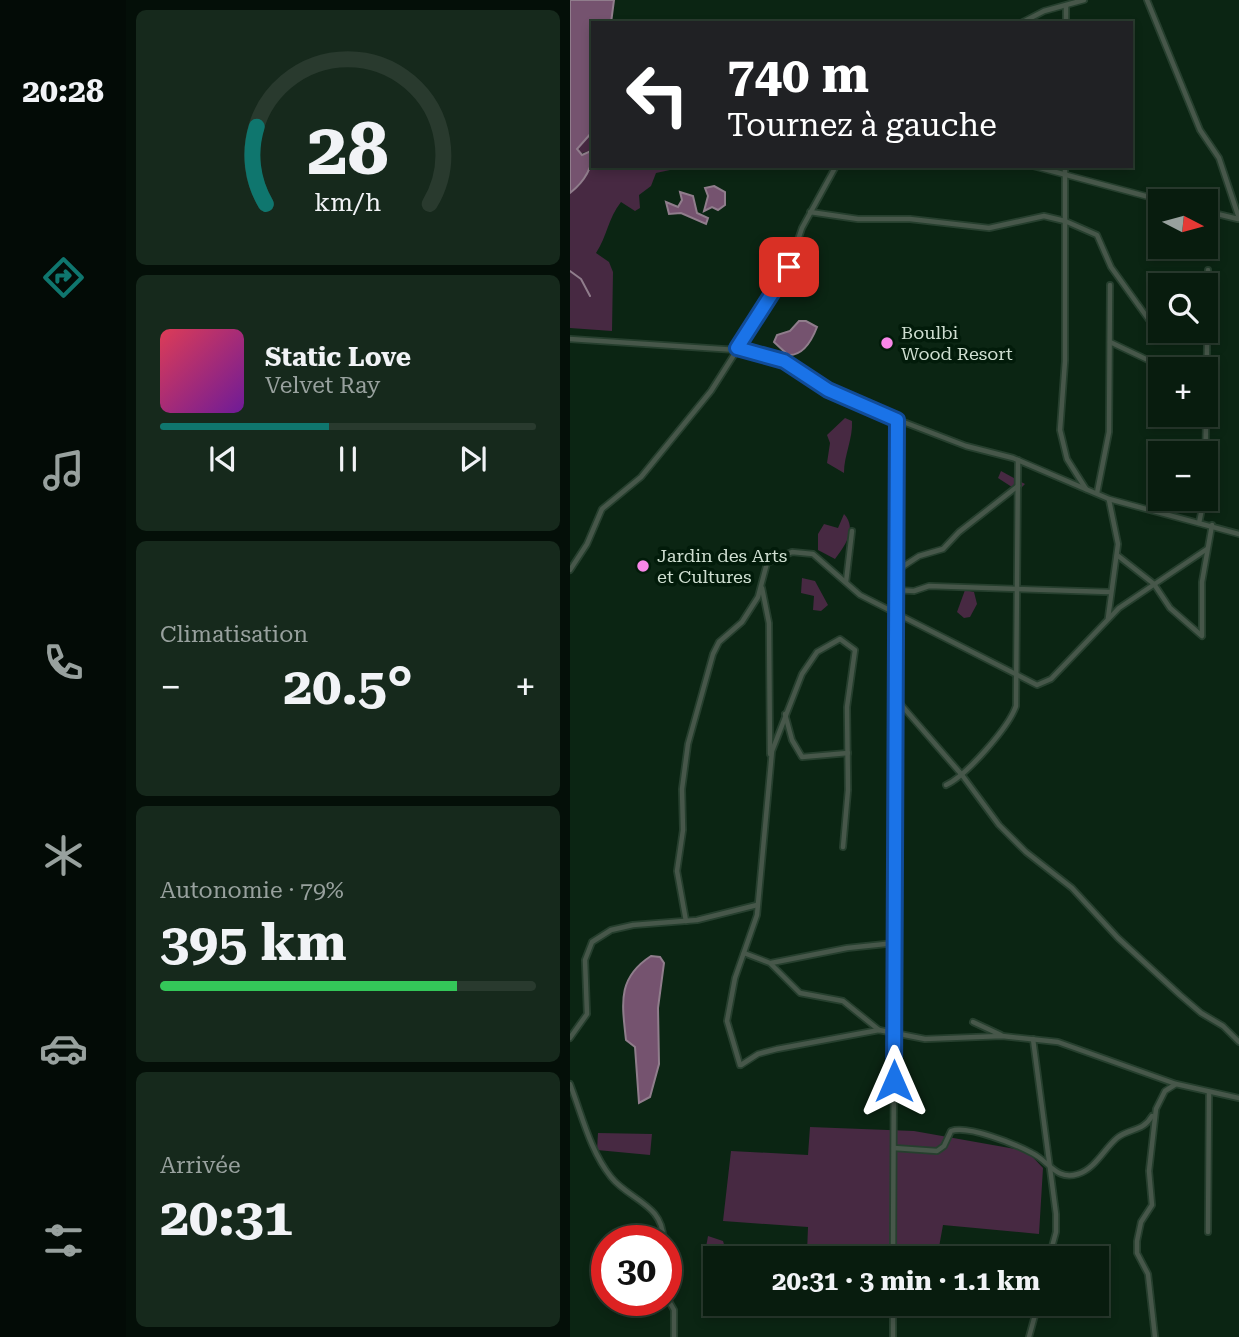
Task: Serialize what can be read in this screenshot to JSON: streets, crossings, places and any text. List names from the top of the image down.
{
  "places": ["Boulbi Wood Resort", "Jardin des Arts et Cultures"],
  "north": "right",
  "page": {
    "tabs": "20:28",
    "turn": ["740 m", "Tournez à gauche"],
    "map_buttons": ["+", "−"],
    "song": ["Static Love", "Velvet Ray"],
    "tile": [
      "Climatisation",
      ["Autonomie · 79%", "395 km"],
      ["Arrivée", "20:31"]
    ],
    "heat": ["−", "20.5°", "+"],
    "limit": "30",
    "trip": "20:31 · 3 min · 1.1 km",
    "gauge": ["28", "km/h"]
  }
}
